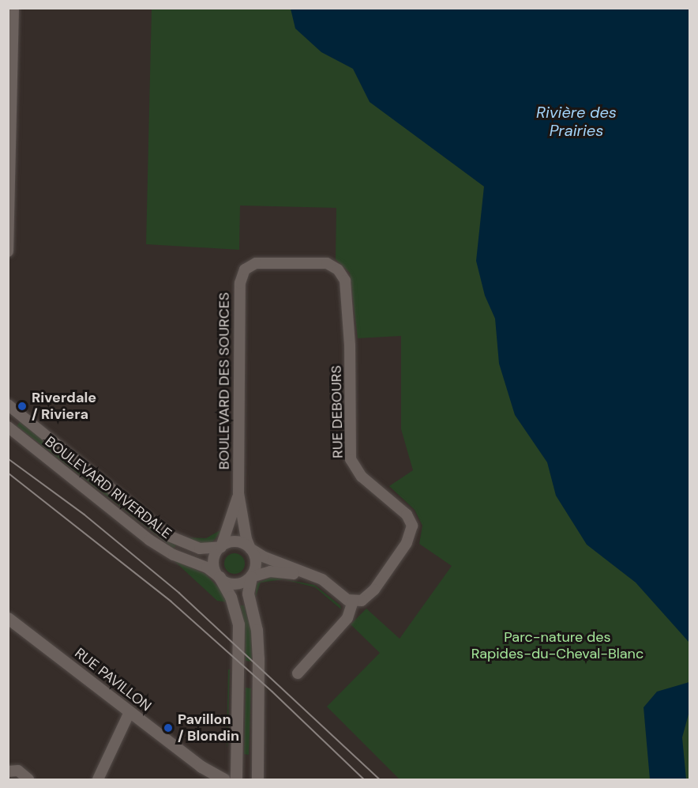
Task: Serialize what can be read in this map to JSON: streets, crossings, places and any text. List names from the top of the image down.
{
  "streets": {
    "street": [
      "BOULEVARD DES SOURCES",
      "RUE DEBOURS",
      "BOULEVARD RIVERDALE",
      "RUE PAVILLON"
    ]
  },
  "crossings": [
    ["BOULEVARD DES SOURCES", "RUE DEBOURS"],
    ["BOULEVARD DES SOURCES", "BOULEVARD RIVERDALE"]
  ],
  "water": ["Rivière des Prairies"],
  "parks": ["Parc-nature des Rapides-du-Cheval-Blanc"],
  "places": ["Riverdale / Riviera", "Pavillon / Blondin"]
}
